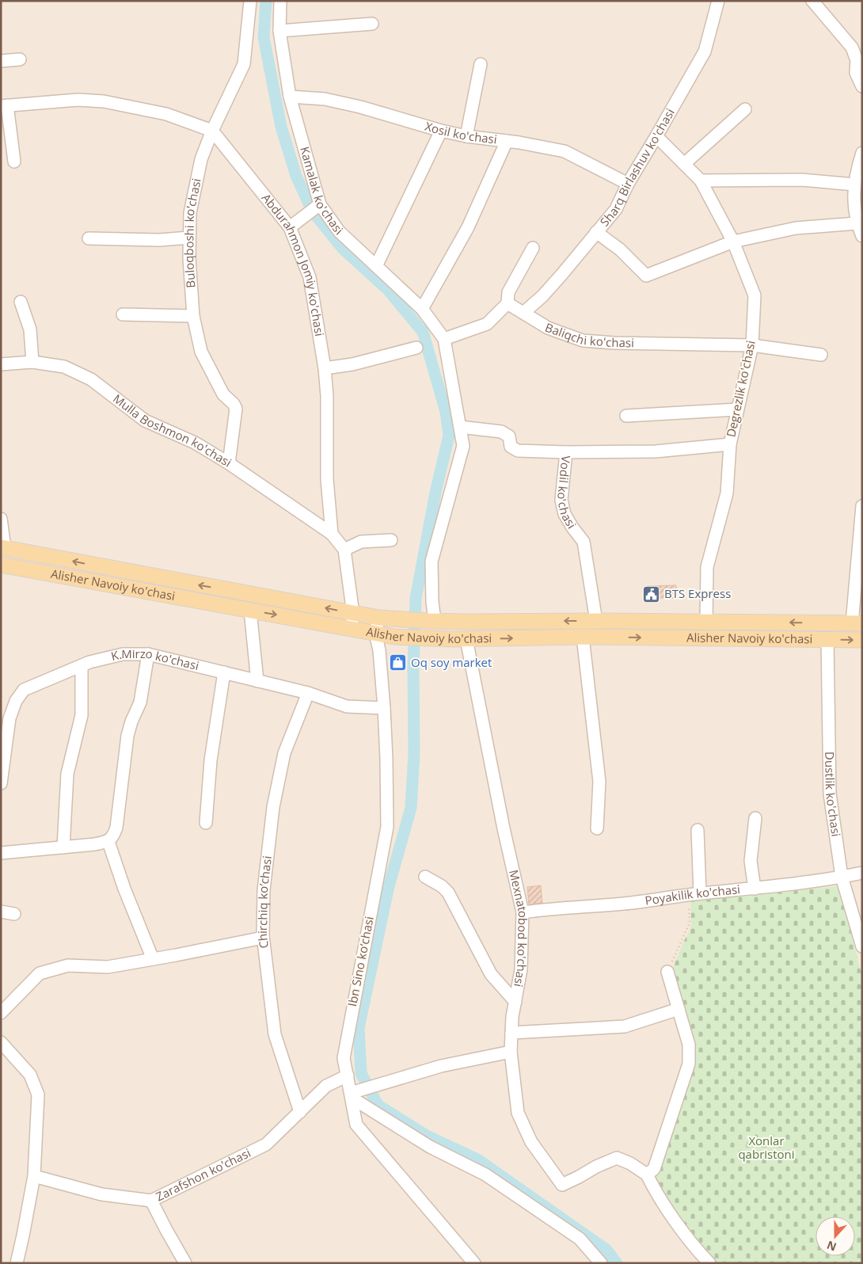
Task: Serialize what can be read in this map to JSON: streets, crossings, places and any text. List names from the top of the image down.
{
  "streets": {
    "main road": ["Alisher Navoiy ko'chasi"],
    "street": [
      "Xosil ko'chasi",
      "Sharq Birlashuv ko'chasi",
      "Kamalak ko'chasi",
      "Buloqboshi ko'chasi",
      "Abdurahmon Jomiy ko'chasi",
      "Baliqchi ko'chasi",
      "Degrezlik ko'chasi",
      "Mulla Boshmon ko'chasi",
      "Vodil ko'chasi",
      "K.Mirzo ko'chasi",
      "Dustlik ko'chasi",
      "Poyakilik ko'chasi",
      "Chirchiq ko’chasi",
      "Mexnatobod ko'chasi",
      "Ibn Sino ko‘chasi",
      "Zarafshon ko'chasi"
    ]
  },
  "crossings": [
    ["Xosil ko'chasi", "Sharq Birlashuv ko'chasi"],
    ["Xosil ko'chasi", "Kamalak ko'chasi"],
    ["Sharq Birlashuv ko'chasi", "Baliqchi ko'chasi"],
    ["Sharq Birlashuv ko'chasi", "Degrezlik ko'chasi"],
    ["Buloqboshi ko'chasi", "Abdurahmon Jomiy ko'chasi"],
    ["Buloqboshi ko'chasi", "Mulla Boshmon ko'chasi"],
    ["Abdurahmon Jomiy ko'chasi", "Mulla Boshmon ko'chasi"],
    ["Baliqchi ko'chasi", "Degrezlik ko'chasi"],
    ["Degrezlik ko'chasi", "Alisher Navoiy ko'chasi"],
    ["Vodil ko'chasi", "Alisher Navoiy ko'chasi"],
    ["Alisher Navoiy ko'chasi", "Dustlik ko'chasi"],
    ["Alisher Navoiy ko'chasi", "Mexnatobod ko'chasi"],
    ["Alisher Navoiy ko'chasi", "Ibn Sino ko‘chasi"],
    ["K.Mirzo ko'chasi", "Chirchiq ko’chasi"],
    ["K.Mirzo ko'chasi", "Ibn Sino ko‘chasi"],
    ["Dustlik ko'chasi", "Poyakilik ko'chasi"],
    ["Poyakilik ko'chasi", "Mexnatobod ko'chasi"],
    ["Chirchiq ko’chasi", "Zarafshon ko'chasi"],
    ["Ibn Sino ko‘chasi", "Zarafshon ko'chasi"]
  ],
  "parks": ["Xonlar qabristoni"],
  "places": {
    "public building": ["BTS Express"],
    "shop": ["Oq soy market"]
  },
  "north": "bottom"
}
